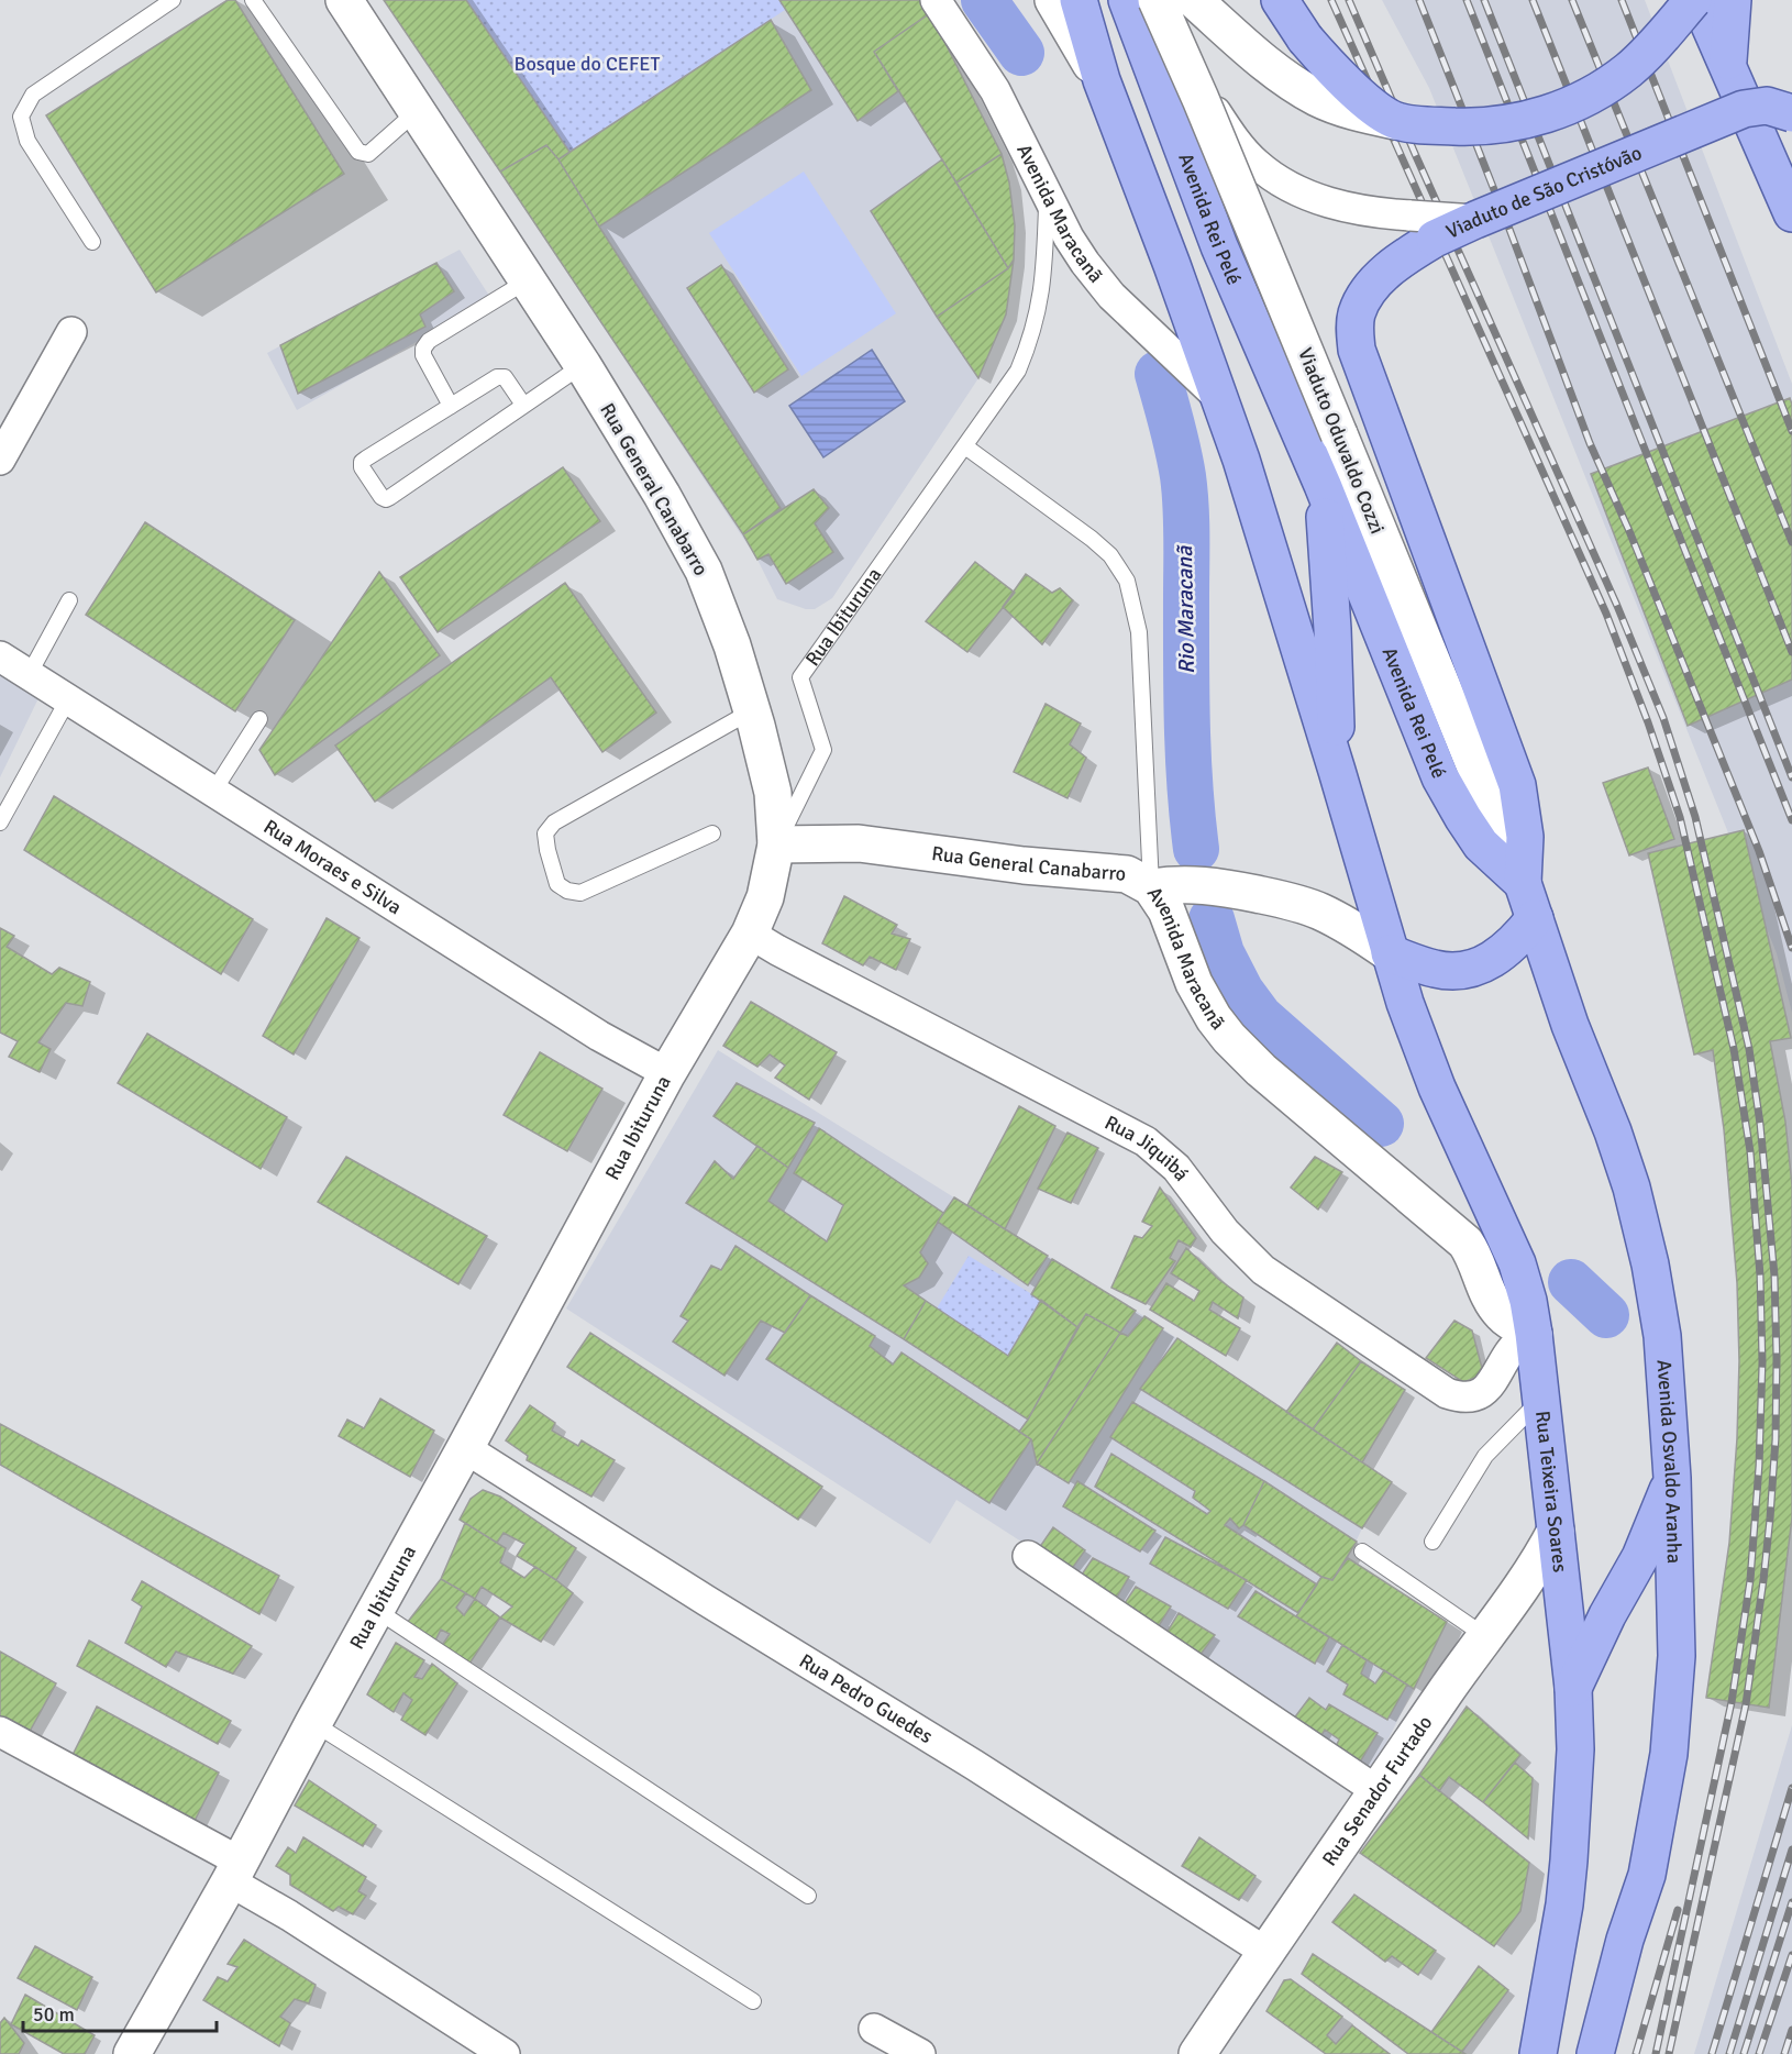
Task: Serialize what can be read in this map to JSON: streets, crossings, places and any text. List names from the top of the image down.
{
  "streets": {
    "main road": [
      "Viaduto de São Cristóvão",
      "Avenida Rei Pelé",
      "Avenida Osvaldo Aranha",
      "Rua Teixeira Soares"
    ],
    "street": [
      "Avenida Maracanã",
      "Viaduto Oduvaldo Cozzi",
      "Rua General Canabarro",
      "Rua Ibituruna",
      "Rua Moraes e Silva",
      "Rua Jiquibá",
      "Rua Pedro Guedes",
      "Rua Senador Furtado"
    ]
  },
  "crossings": [
    ["Viaduto de São Cristóvão", "Avenida Rei Pelé"],
    ["Viaduto de São Cristóvão", "Viaduto Oduvaldo Cozzi"],
    ["Viaduto de São Cristóvão", "Avenida Osvaldo Aranha"],
    ["Avenida Maracanã", "Rua General Canabarro"],
    ["Avenida Maracanã", "Rua Ibituruna"],
    ["Avenida Maracanã", "Rua Jiquibá"],
    ["Avenida Maracanã", "Rua Teixeira Soares"],
    ["Avenida Rei Pelé", "Viaduto Oduvaldo Cozzi"],
    ["Avenida Rei Pelé", "Avenida Osvaldo Aranha"],
    ["Viaduto Oduvaldo Cozzi", "Avenida Osvaldo Aranha"],
    ["Rua General Canabarro", "Rua Ibituruna"],
    ["Rua General Canabarro", "Rua Teixeira Soares"],
    ["Rua Ibituruna", "Rua Moraes e Silva"],
    ["Rua Ibituruna", "Rua Jiquibá"],
    ["Rua Ibituruna", "Rua Pedro Guedes"],
    ["Rua Jiquibá", "Rua Teixeira Soares"],
    ["Rua Teixeira Soares", "Rua Senador Furtado"],
    ["Rua Pedro Guedes", "Rua Senador Furtado"]
  ],
  "water": ["Rio Maracanã"],
  "parks": ["Bosque do CEFET"],
  "scale_bar": "50 m"
}
